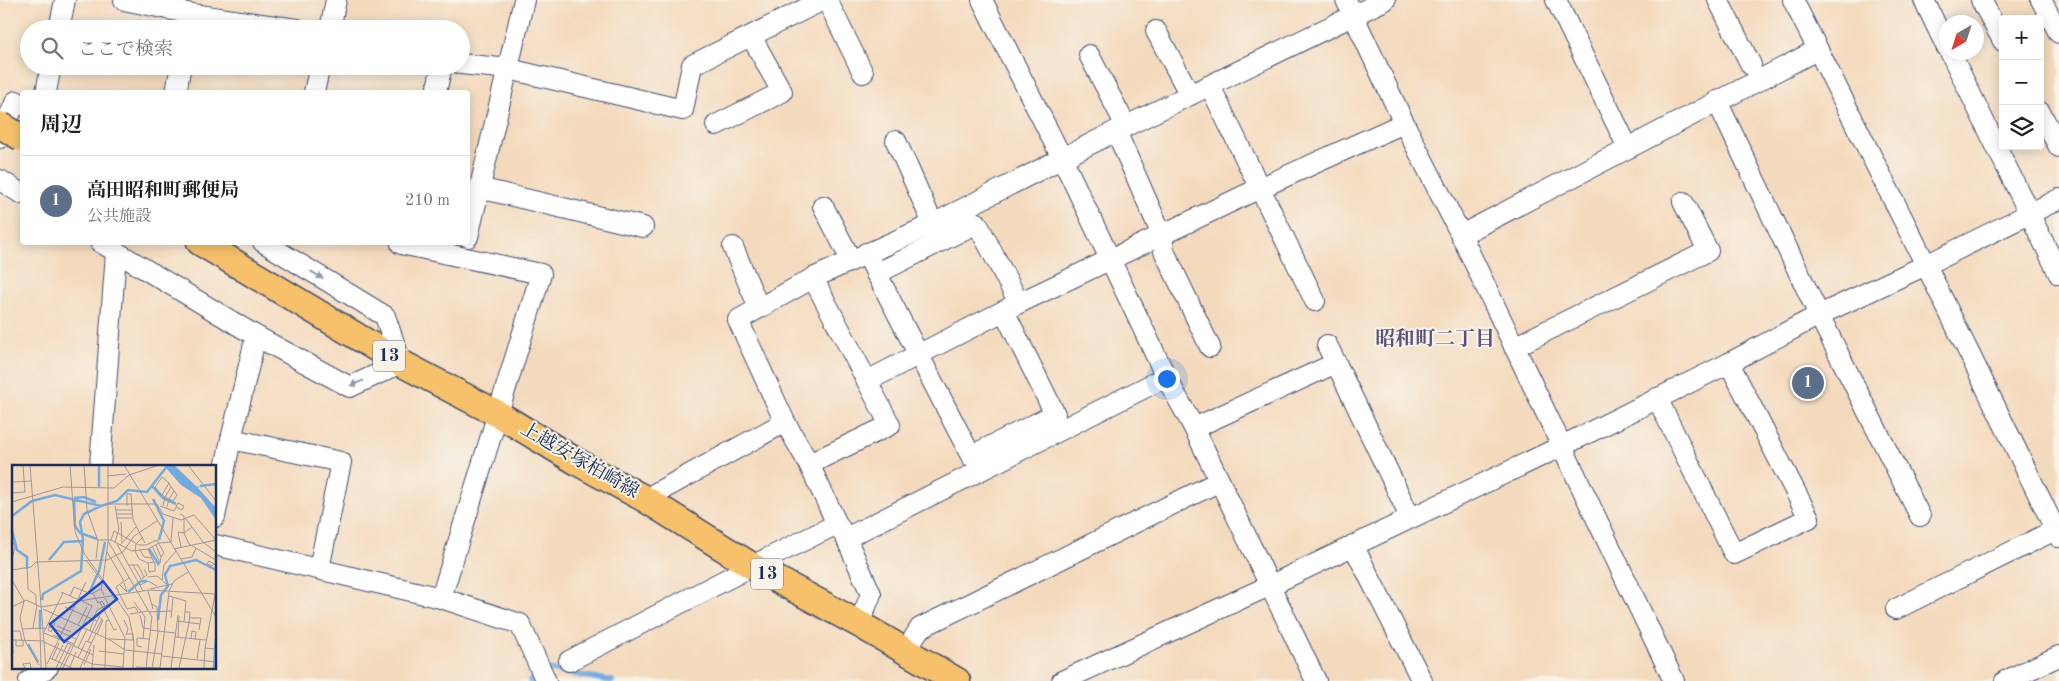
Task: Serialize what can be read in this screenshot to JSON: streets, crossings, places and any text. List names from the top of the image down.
{
  "streets": {
    "main road": ["13", "上越安塚柏崎線"]
  },
  "districts": ["昭和町二丁目"],
  "north": "bottom left",
  "page": {
    "map_buttons": ["+", "−"],
    "search": "ここで検索",
    "heading": "周辺",
    "list": [
      {
        "mark": "1",
        "name": "高田昭和町郵便局",
        "note": "公共施設",
        "value": "210 m"
      }
    ],
    "pins": "1"
  }
}
